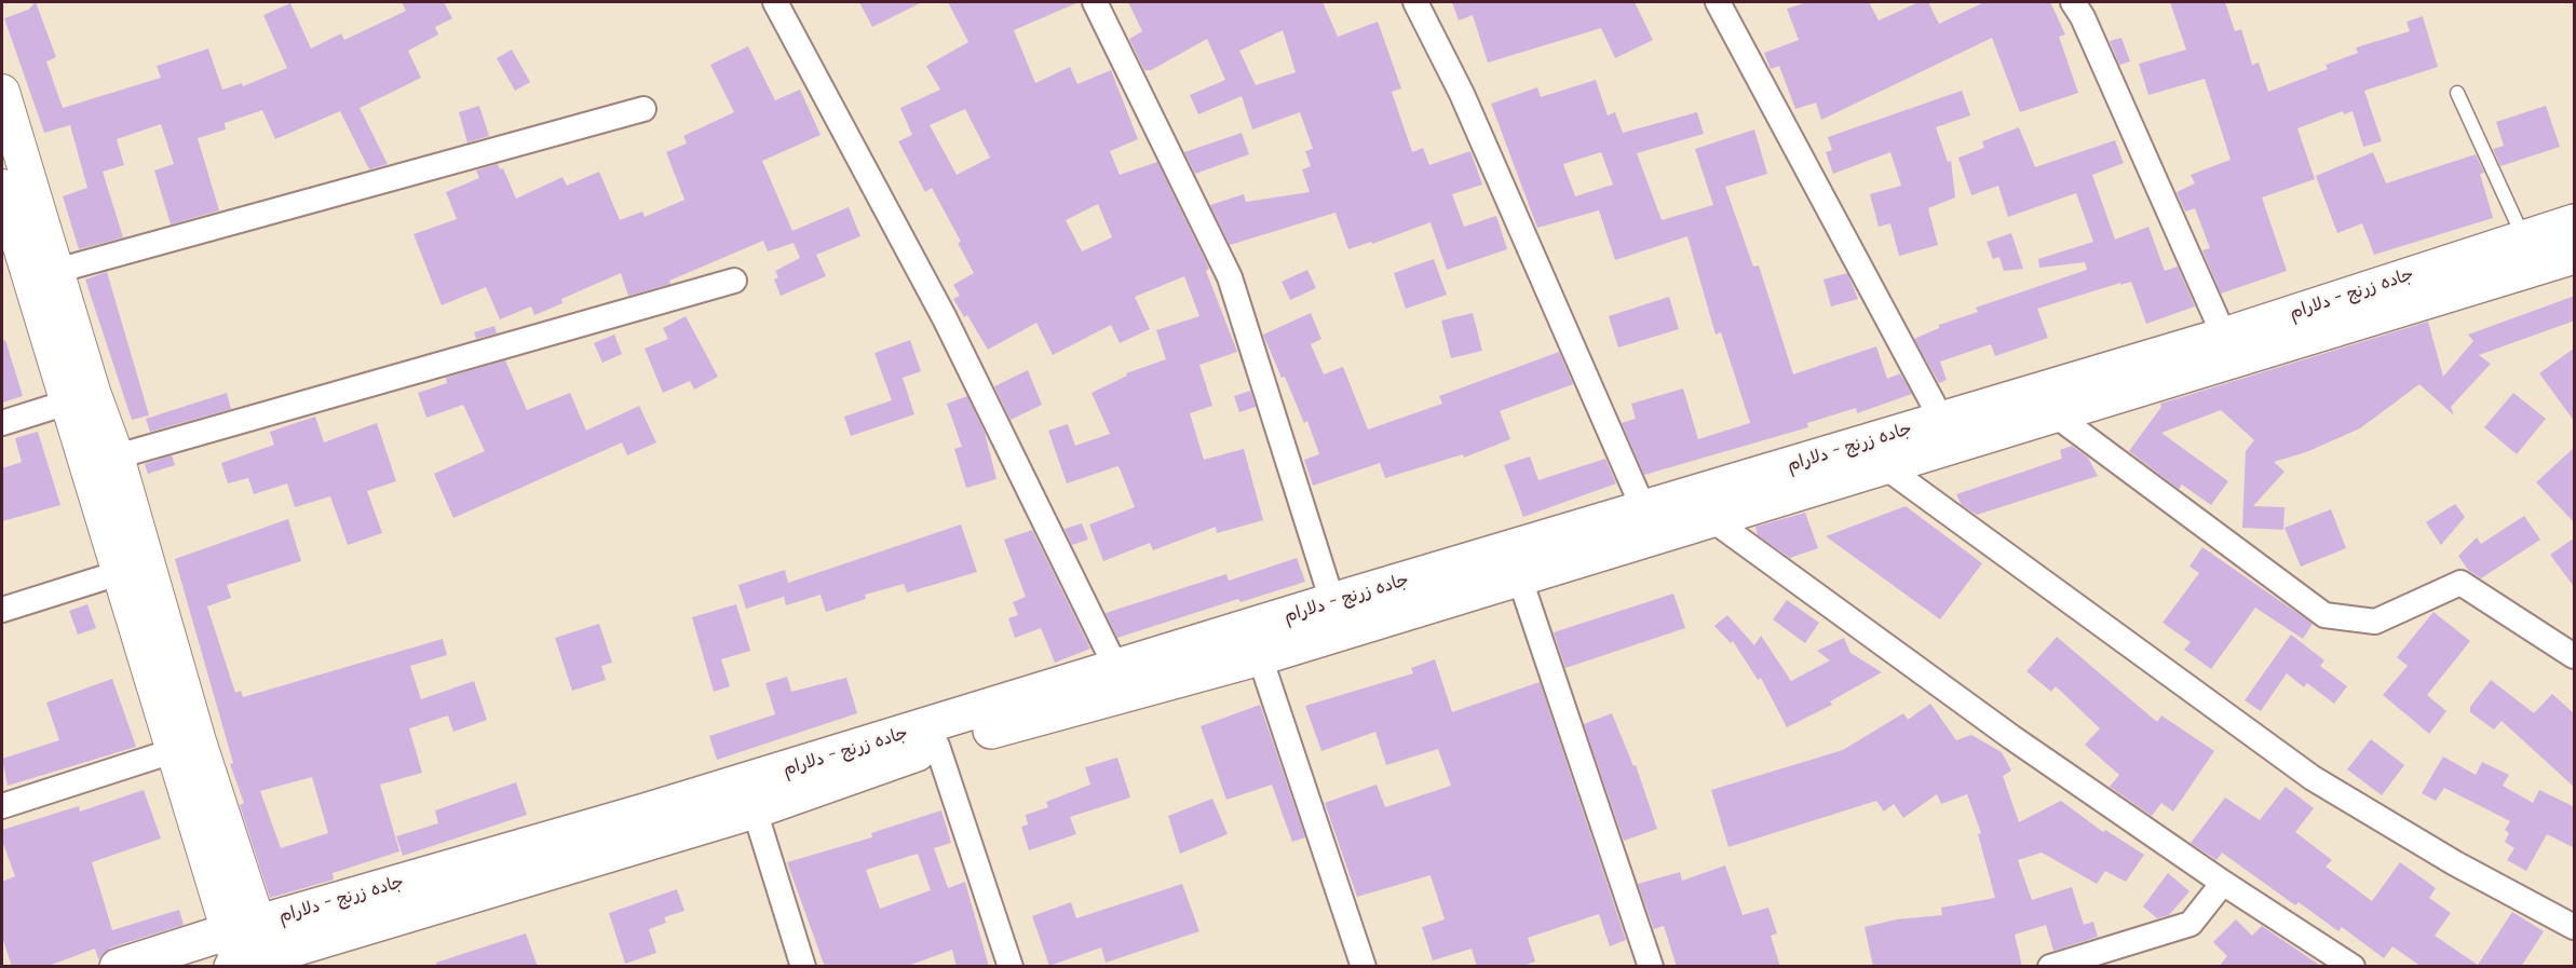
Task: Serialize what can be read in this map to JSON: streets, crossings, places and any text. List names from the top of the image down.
{
  "streets": {
    "highway": ["جاده زرنج - دلارام"]
  }
}
